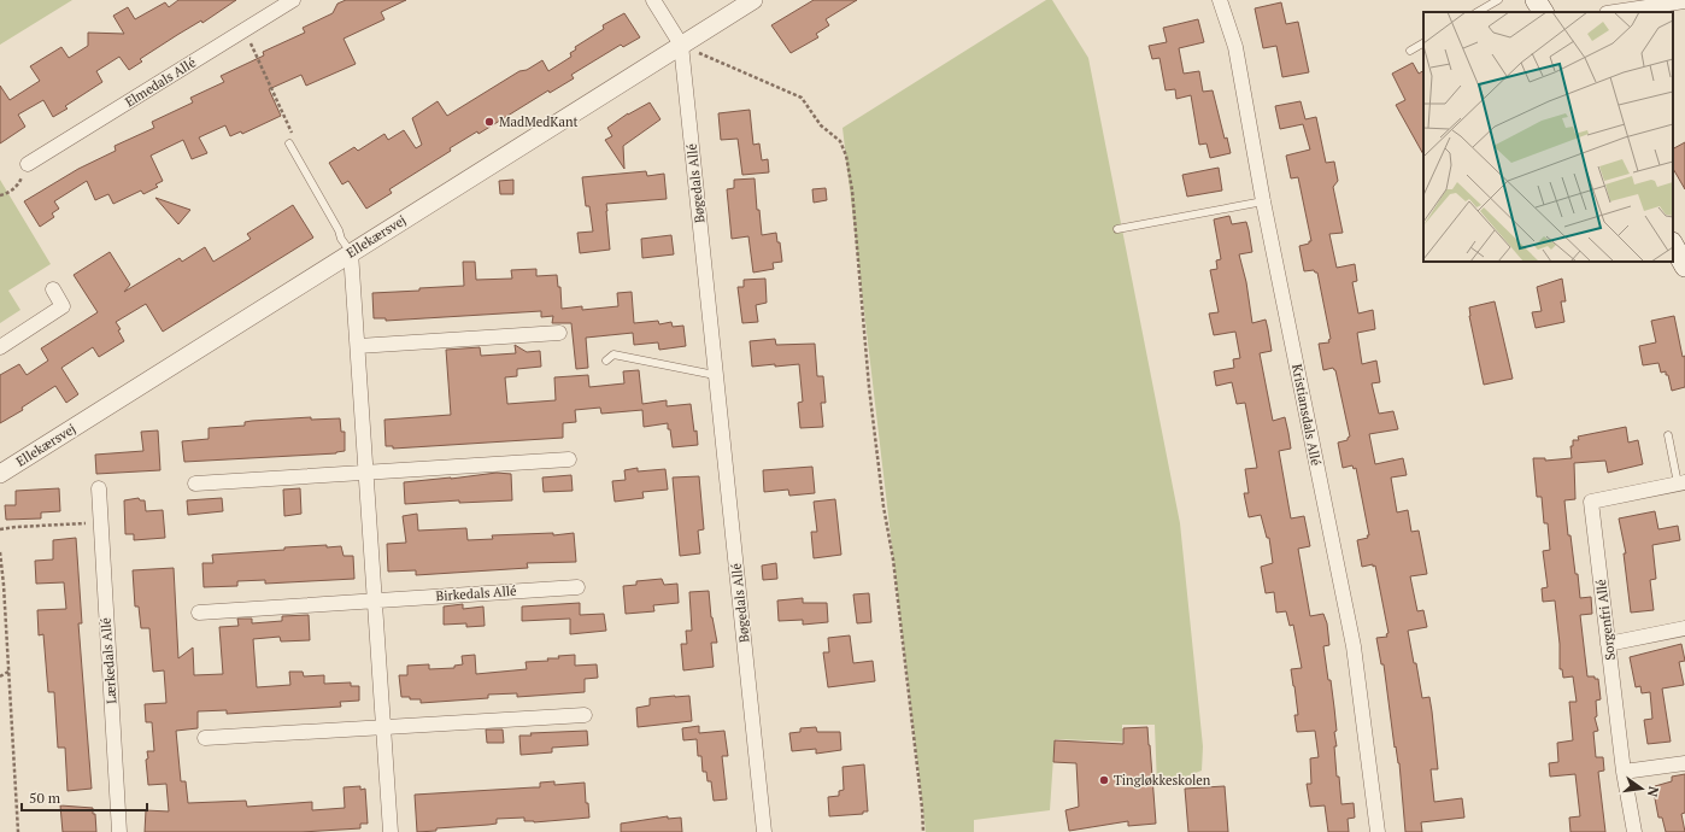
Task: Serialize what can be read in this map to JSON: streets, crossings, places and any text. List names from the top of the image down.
{
  "streets": {
    "street": [
      "Elmedals Allé",
      "Bøgedals Allé",
      "Ellekærsvej",
      "Kristiansdals Allé",
      "Birkedals Allé",
      "Sorgenfri Allé",
      "Lærkedals Allé"
    ]
  },
  "crossings": [
    ["Bøgedals Allé", "Ellekærsvej"]
  ],
  "places": ["MadMedKant", "Tingløkkeskolen"],
  "scale_bar": "50 m",
  "north": "right"
}
